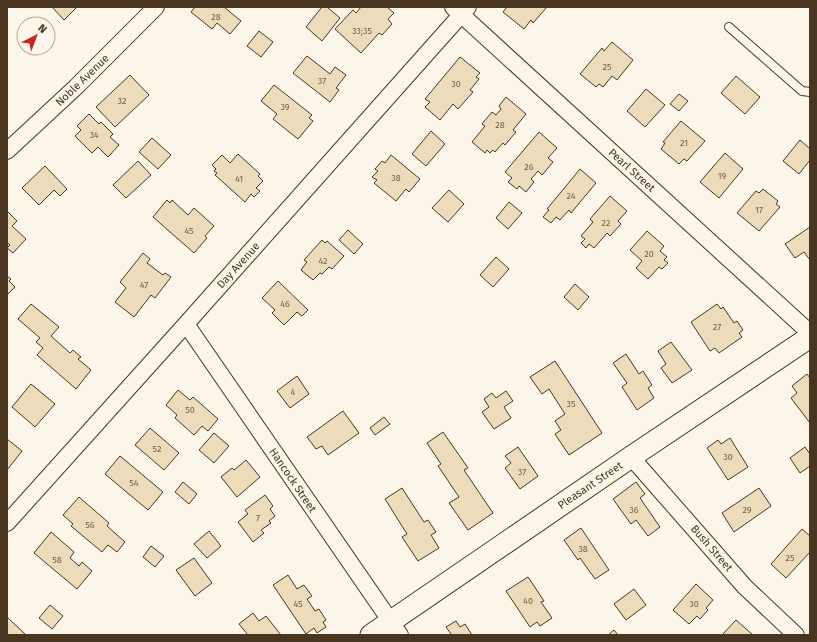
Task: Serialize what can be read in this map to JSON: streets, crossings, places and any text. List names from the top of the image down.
{
  "streets": {
    "street": [
      "Noble Avenue",
      "Pearl Street",
      "Day Avenue",
      "Hancock Street",
      "Pleasant Street",
      "Bush Street"
    ]
  },
  "crossings": [
    ["Pearl Street", "Day Avenue"],
    ["Day Avenue", "Hancock Street"],
    ["Hancock Street", "Pleasant Street"],
    ["Pleasant Street", "Bush Street"]
  ],
  "house_numbers": [
    "28",
    "33;35",
    "25",
    "37",
    "30",
    "32",
    "39",
    "28",
    "34",
    "21",
    "26",
    "19",
    "38",
    "41",
    "24",
    "17",
    "22",
    "45",
    "20",
    "42",
    "47",
    "46",
    "27",
    "4",
    "35",
    "50",
    "52",
    "30",
    "37",
    "54",
    "36",
    "29",
    "7",
    "56",
    "38",
    "25",
    "58",
    "40",
    "45",
    "30"
  ],
  "north": "top right"
}
